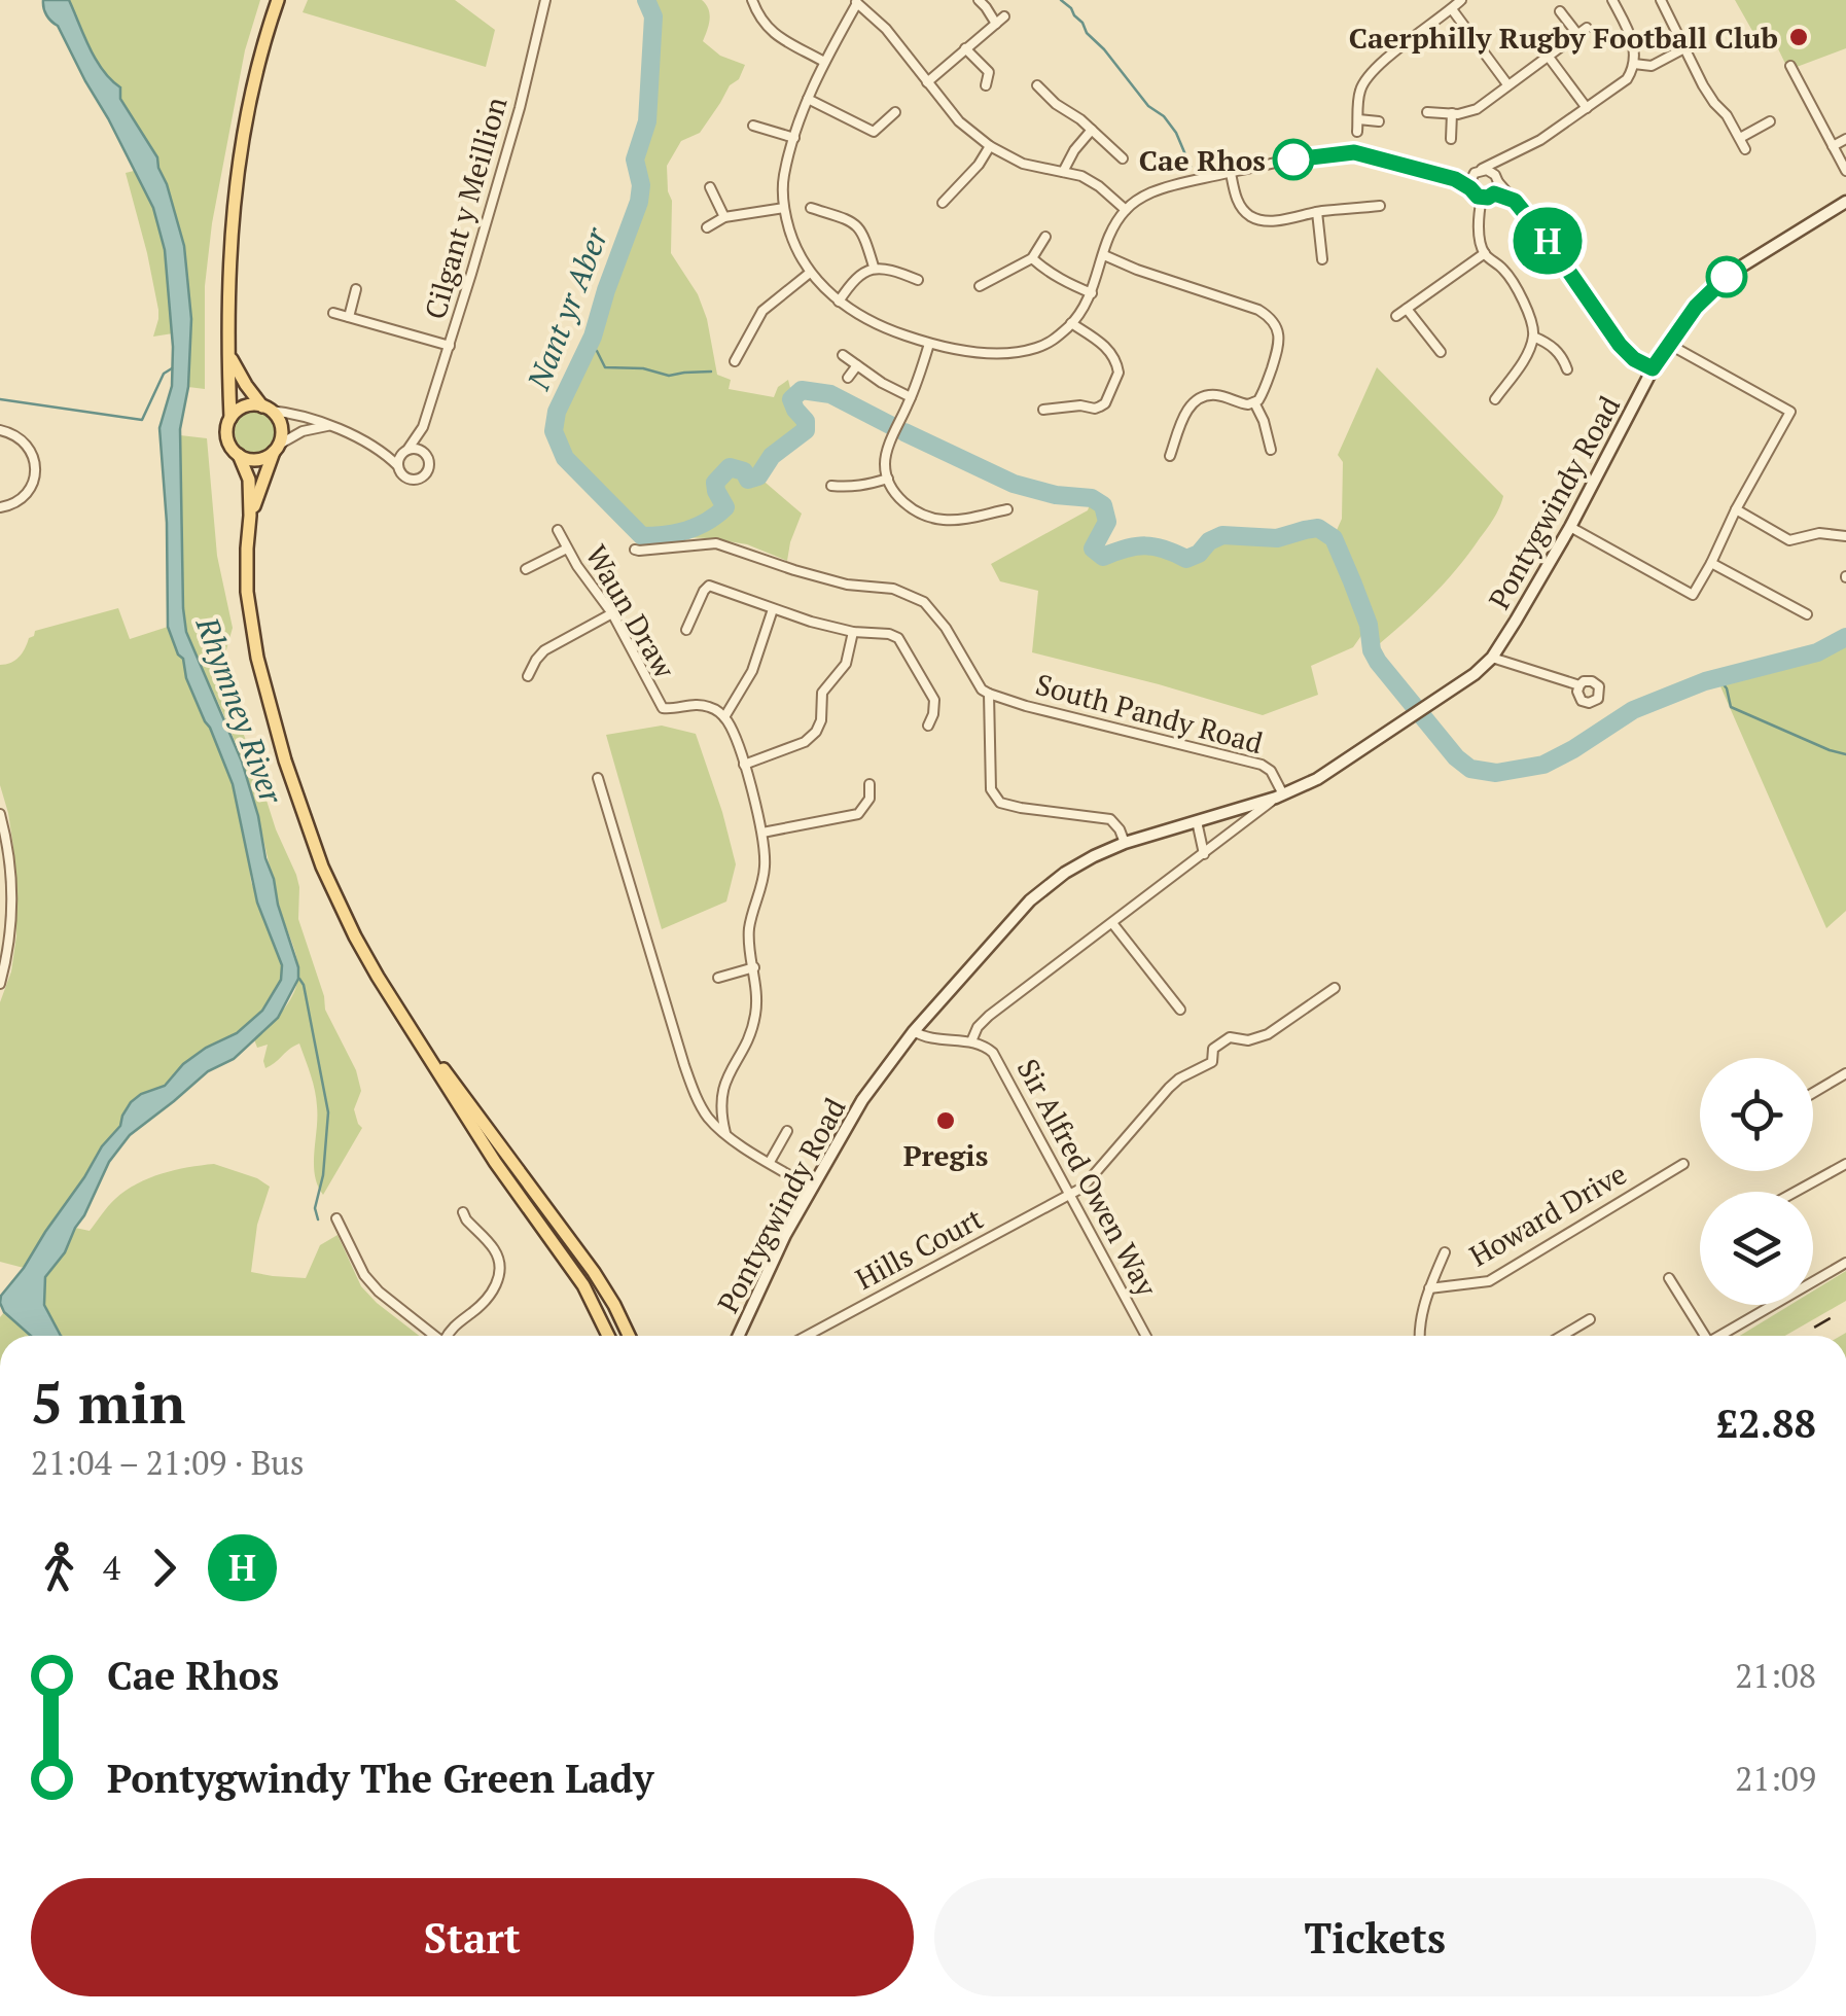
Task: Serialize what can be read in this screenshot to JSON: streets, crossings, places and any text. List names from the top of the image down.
{
  "streets": {
    "main road": ["Pontygwindy Road"],
    "street": [
      "Cilgant y Meillion",
      "Waun Draw",
      "South Pandy Road",
      "Sir Alfred Owen Way",
      "Howard Drive",
      "Hills Court"
    ]
  },
  "crossings": [
    ["Pontygwindy Road", "South Pandy Road"],
    ["Pontygwindy Road", "Sir Alfred Owen Way"],
    ["Sir Alfred Owen Way", "Hills Court"]
  ],
  "water": ["Nant yr Aber", "Rhymney River"],
  "places": ["Caerphilly Rugby Football Club", "Cae Rhos", "Pregis"],
  "lines": ["bus line H"],
  "page": {
    "on_map": "H",
    "heading": ["5 min", "21:04 – 21:09 · Bus", "£2.88"],
    "legs": ["4", "H"],
    "list": [
      {
        "name": "Cae Rhos",
        "value": "21:08"
      },
      {
        "name": "Pontygwindy The Green Lady",
        "value": "21:09"
      }
    ],
    "buttons": ["Start", "Tickets"]
  }
}
